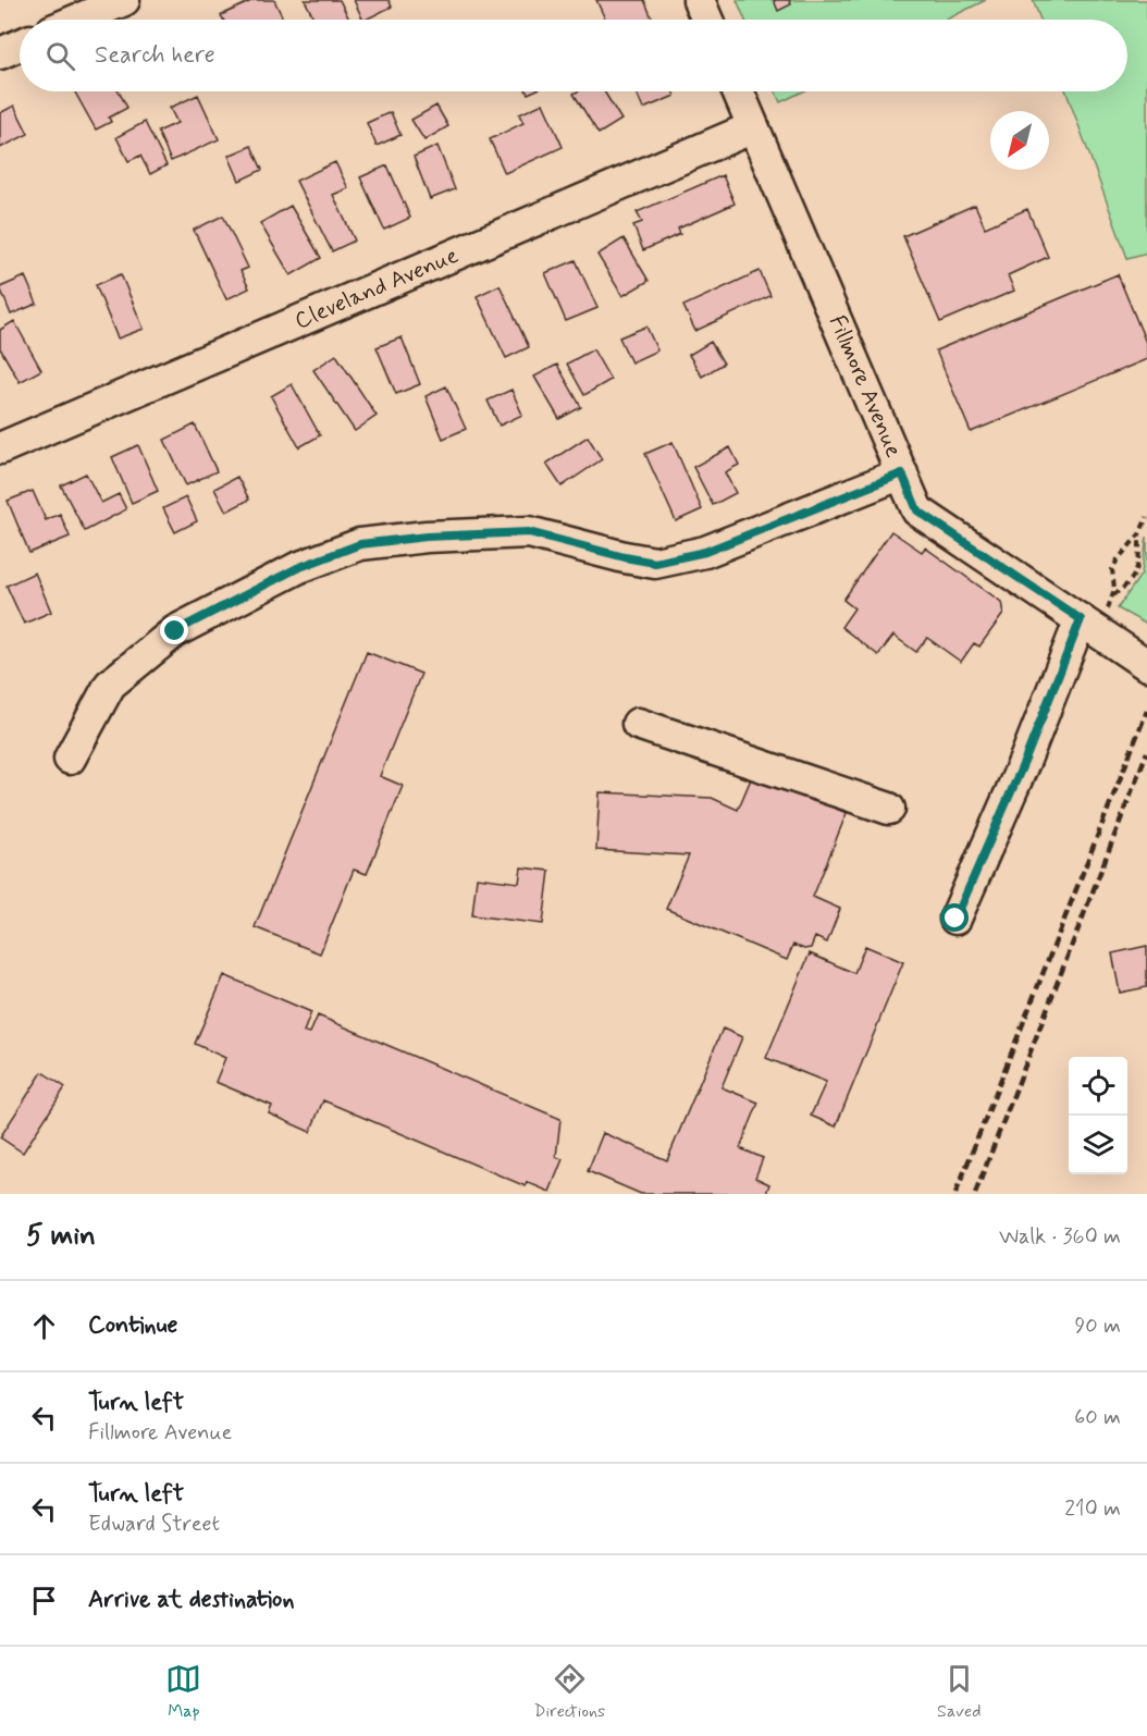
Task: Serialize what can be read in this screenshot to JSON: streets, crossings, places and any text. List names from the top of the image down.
{
  "streets": {
    "street": ["Cleveland Avenue", "Fillmore Avenue"]
  },
  "crossings": [
    ["Cleveland Avenue", "Fillmore Avenue"]
  ],
  "north": "bottom left",
  "page": {
    "search": "Search here",
    "heading": ["5 min", "Walk · 360 m"],
    "list": [
      ["Continue", "90 m"],
      ["Turn left", "Fillmore Avenue", "60 m"],
      ["Turn left", "Edward Street", "210 m"],
      "Arrive at destination"
    ],
    "nav": ["Map", "Directions", "Saved"]
  }
}
